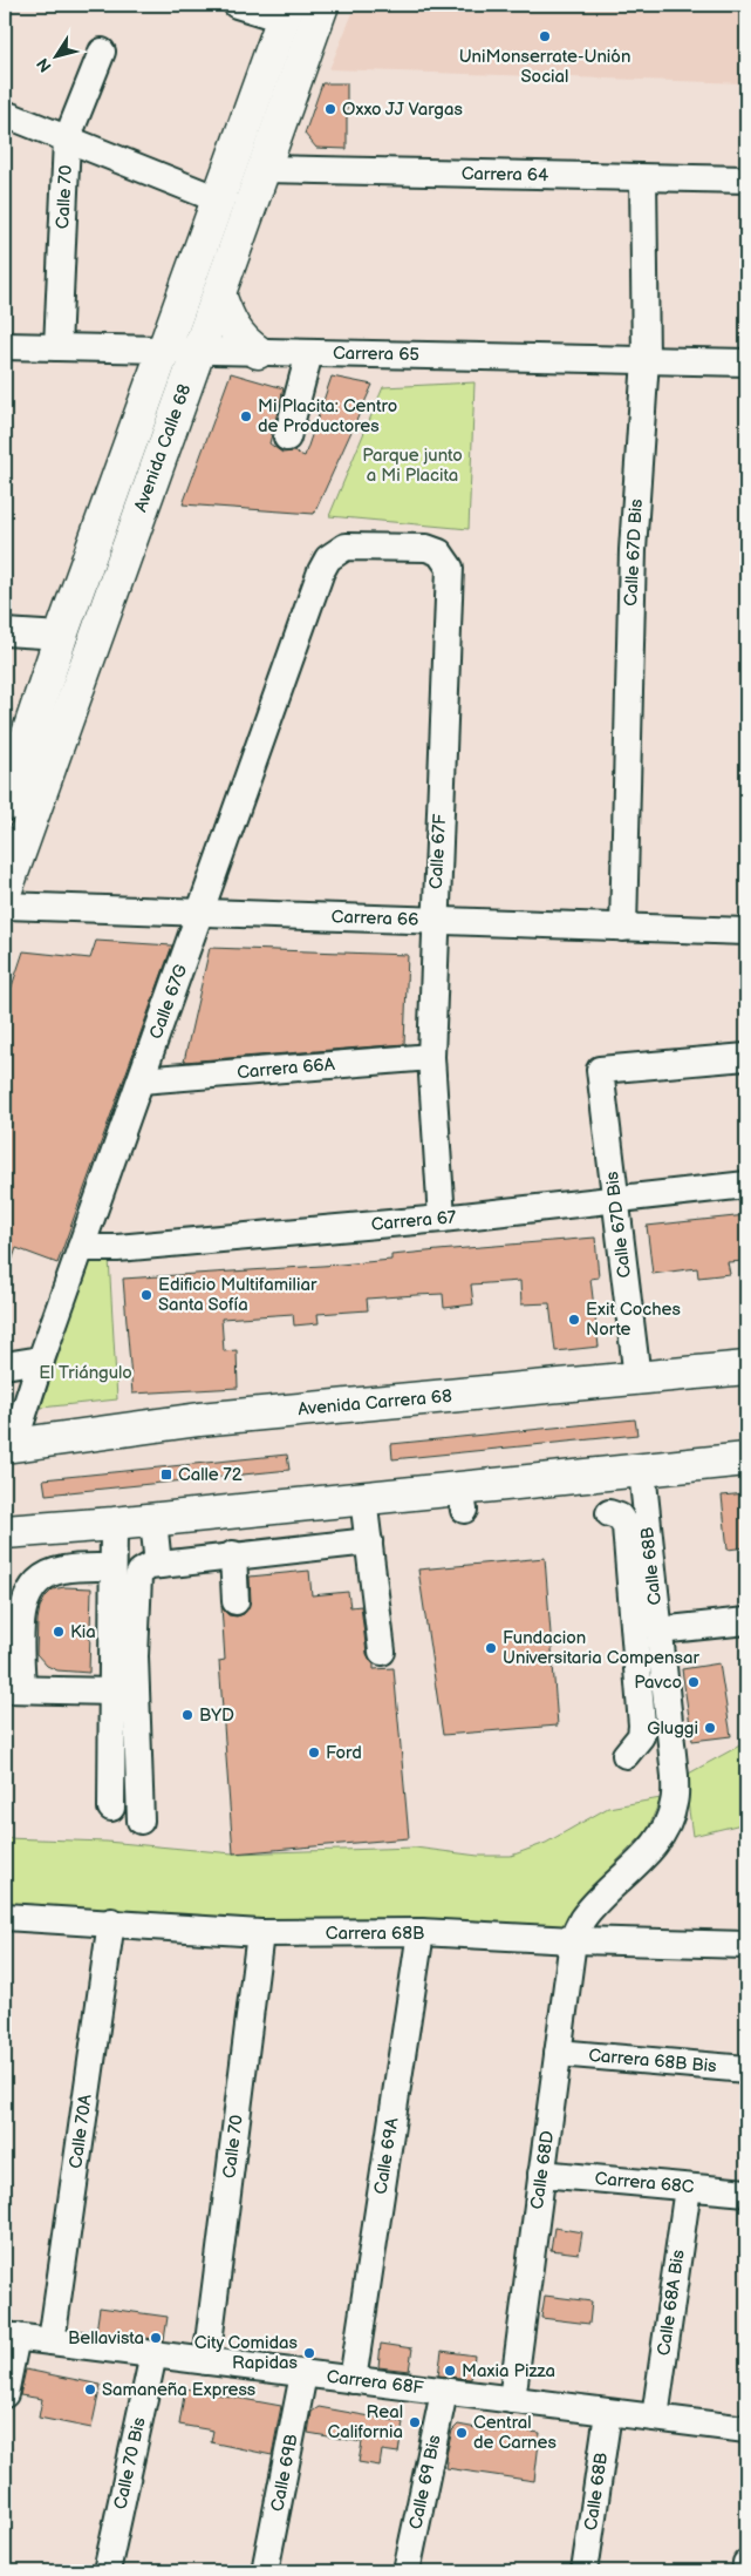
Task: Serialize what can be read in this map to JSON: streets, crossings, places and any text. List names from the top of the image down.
{
  "streets": {
    "main road": ["Avenida Calle 68", "Avenida Carrera 68"],
    "street": [
      "Carrera 64",
      "Calle 70",
      "Carrera 65",
      "Calle 67D Bis",
      "Calle 67F",
      "Carrera 66",
      "Calle 67G",
      "Carrera 66A",
      "Carrera 67",
      "Calle 68B",
      "Carrera 68B",
      "Carrera 68B Bis",
      "Calle 70A",
      "Calle 69A",
      "Calle 68D",
      "Carrera 68C",
      "Calle 68A Bis",
      "Carrera 68F",
      "Calle 70 Bis",
      "Calle 69B",
      "Calle 69 Bis"
    ]
  },
  "crossings": [
    ["Carrera 64", "Avenida Calle 68"],
    ["Carrera 64", "Calle 67D Bis"],
    ["Calle 70", "Carrera 65"],
    ["Calle 70", "Carrera 68B"],
    ["Calle 70", "Carrera 68F"],
    ["Carrera 65", "Avenida Calle 68"],
    ["Carrera 65", "Calle 67D Bis"],
    ["Calle 67D Bis", "Carrera 66"],
    ["Calle 67D Bis", "Carrera 67"],
    ["Calle 67D Bis", "Avenida Carrera 68"],
    ["Calle 67F", "Carrera 66"],
    ["Calle 67F", "Calle 67G"],
    ["Calle 67F", "Carrera 66A"],
    ["Calle 67F", "Carrera 67"],
    ["Carrera 66", "Calle 67G"],
    ["Calle 67G", "Carrera 66A"],
    ["Calle 67G", "Carrera 67"],
    ["Calle 67G", "Avenida Carrera 68"],
    ["Calle 68B", "Calle 68D"],
    ["Calle 68B", "Carrera 68F"],
    ["Carrera 68B", "Calle 70A"],
    ["Carrera 68B", "Calle 69A"],
    ["Carrera 68B", "Calle 68D"],
    ["Carrera 68B Bis", "Calle 68D"],
    ["Calle 70A", "Carrera 68F"],
    ["Calle 69A", "Carrera 68F"],
    ["Calle 68D", "Carrera 68C"],
    ["Calle 68D", "Carrera 68F"],
    ["Carrera 68C", "Calle 68A Bis"],
    ["Calle 68A Bis", "Carrera 68F"],
    ["Carrera 68F", "Calle 70 Bis"],
    ["Carrera 68F", "Calle 69B"],
    ["Carrera 68F", "Calle 69 Bis"]
  ],
  "parks": ["Parque junto a Mi Placita", "El Triángulo"],
  "places": {
    "other": [
      "UniMonserrate-Unión Social",
      "Oxxo JJ Vargas",
      "Mi Placita: Centro de Productores",
      "Edificio Multifamiliar Santa Sofía",
      "Exit Coches Norte",
      "Kia",
      "Fundacion Universitaria Compensar",
      "Pavco",
      "BYD",
      "Gluggi",
      "Ford",
      "Bellavista",
      "City Comidas Rapidas",
      "Maxia Pizza",
      "Samaneña Express",
      "Real California",
      "Central de Carnes"
    ],
    "transit": ["Calle 72"]
  },
  "north": "bottom left"
}
